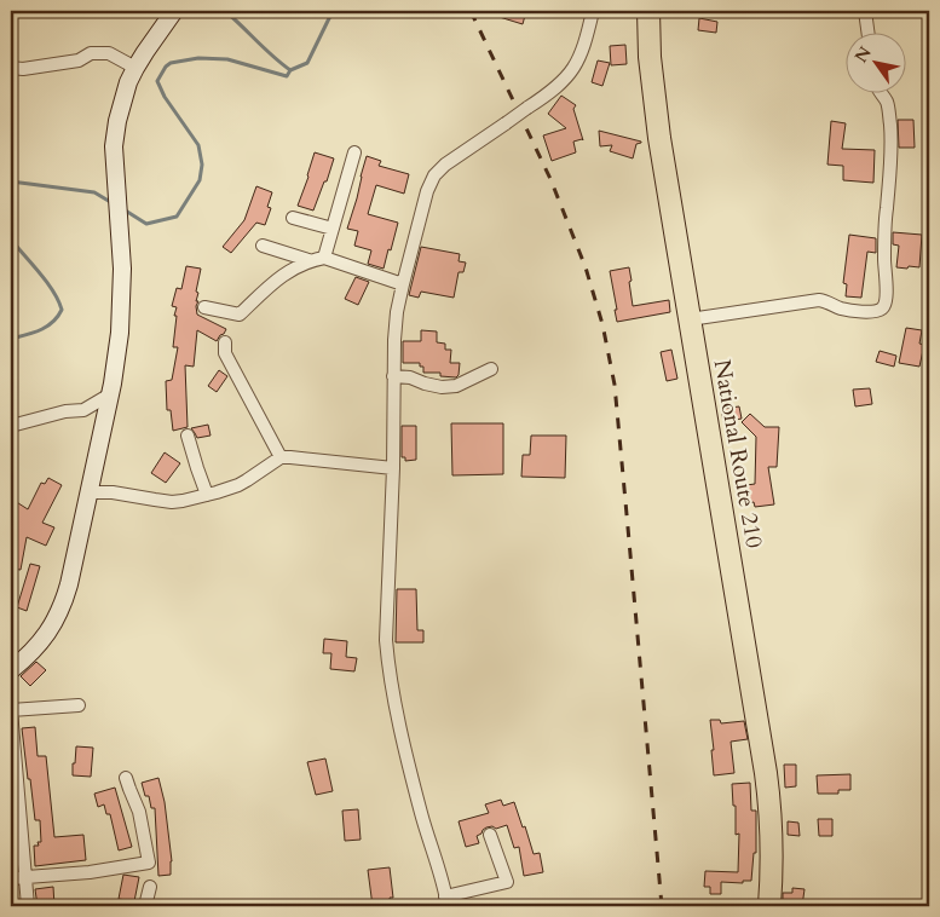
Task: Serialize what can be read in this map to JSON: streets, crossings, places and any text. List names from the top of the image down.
{
  "streets": {
    "highway": ["National Route 210"]
  },
  "north": "top left"
}
